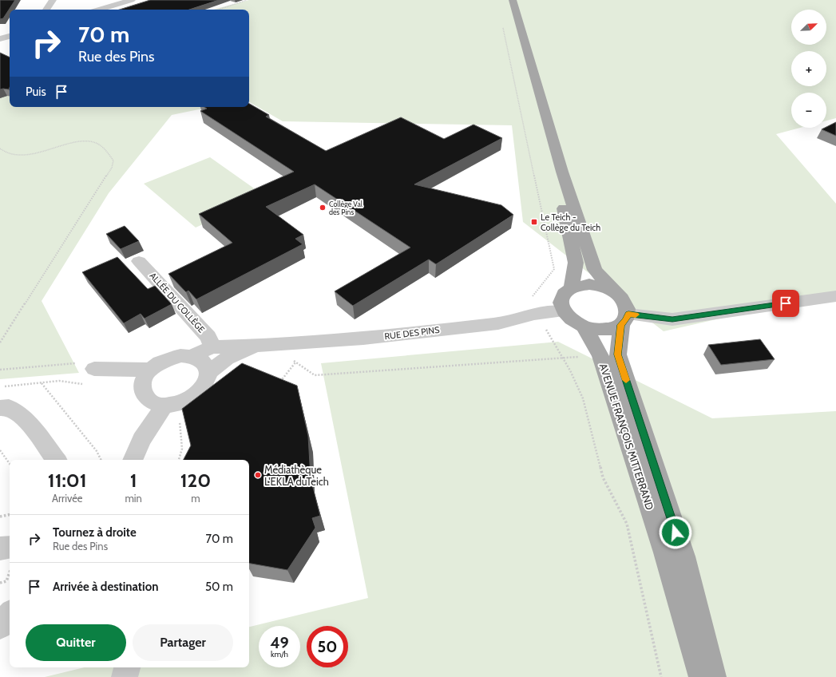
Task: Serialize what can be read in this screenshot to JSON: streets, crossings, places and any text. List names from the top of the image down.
{
  "streets": {
    "main road": ["AVENUE FRANÇOIS MITTERRAND"],
    "street": ["ALLÉE DU COLLÈGE", "RUE DES PINS"]
  },
  "crossings": [
    ["ALLÉE DU COLLÈGE", "RUE DES PINS"],
    ["RUE DES PINS", "AVENUE FRANÇOIS MITTERRAND"]
  ],
  "places": {
    "other": ["Collège Val des Pins", "Médiathèque L'EKLA duTeich"],
    "transit": ["Le Teich - Collège du Teich"]
  },
  "north": "top right",
  "page": {
    "map_buttons": ["+", "−"],
    "turn": ["70 m", "Rue des Pins"],
    "then": "Puis",
    "eta": [
      "11:01",
      "Arrivée",
      "1",
      "min",
      "120",
      "m"
    ],
    "list": [
      {
        "name": "Tournez à droite",
        "note": "Rue des Pins",
        "value": "70 m"
      },
      {
        "name": "Arrivée à destination",
        "value": "50 m"
      }
    ],
    "buttons": ["Quitter", "Partager"],
    "speed": "49 km/h",
    "limit": "50"
  }
}
